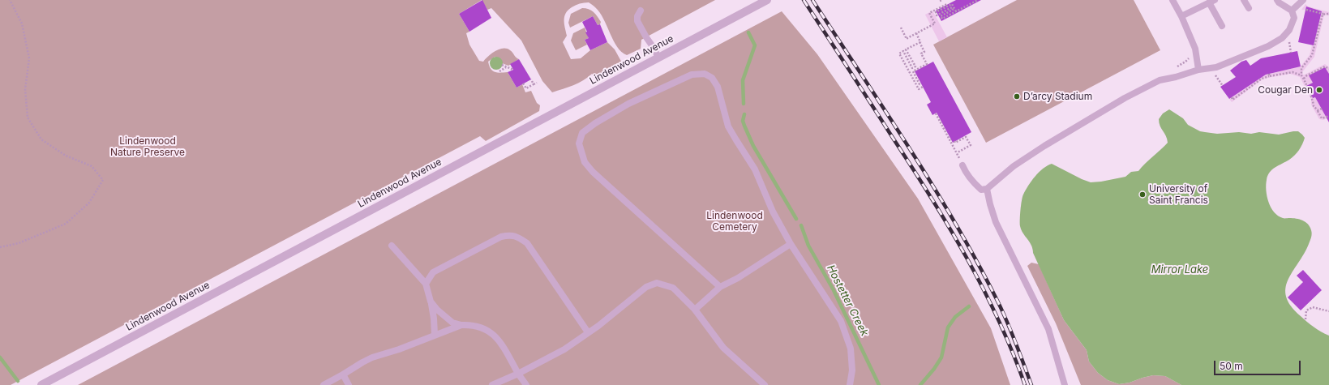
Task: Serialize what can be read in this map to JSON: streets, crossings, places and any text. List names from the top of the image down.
{
  "streets": {
    "street": ["Lindenwood Avenue"]
  },
  "water": ["Mirror Lake", "Hostetter Creek"],
  "parks": ["Lindenwood Nature Preserve", "Lindenwood Cemetery"],
  "places": ["Cougar Den", "D’arcy Stadium", "University of Saint Francis"],
  "scale_bar": "50 m"
}
